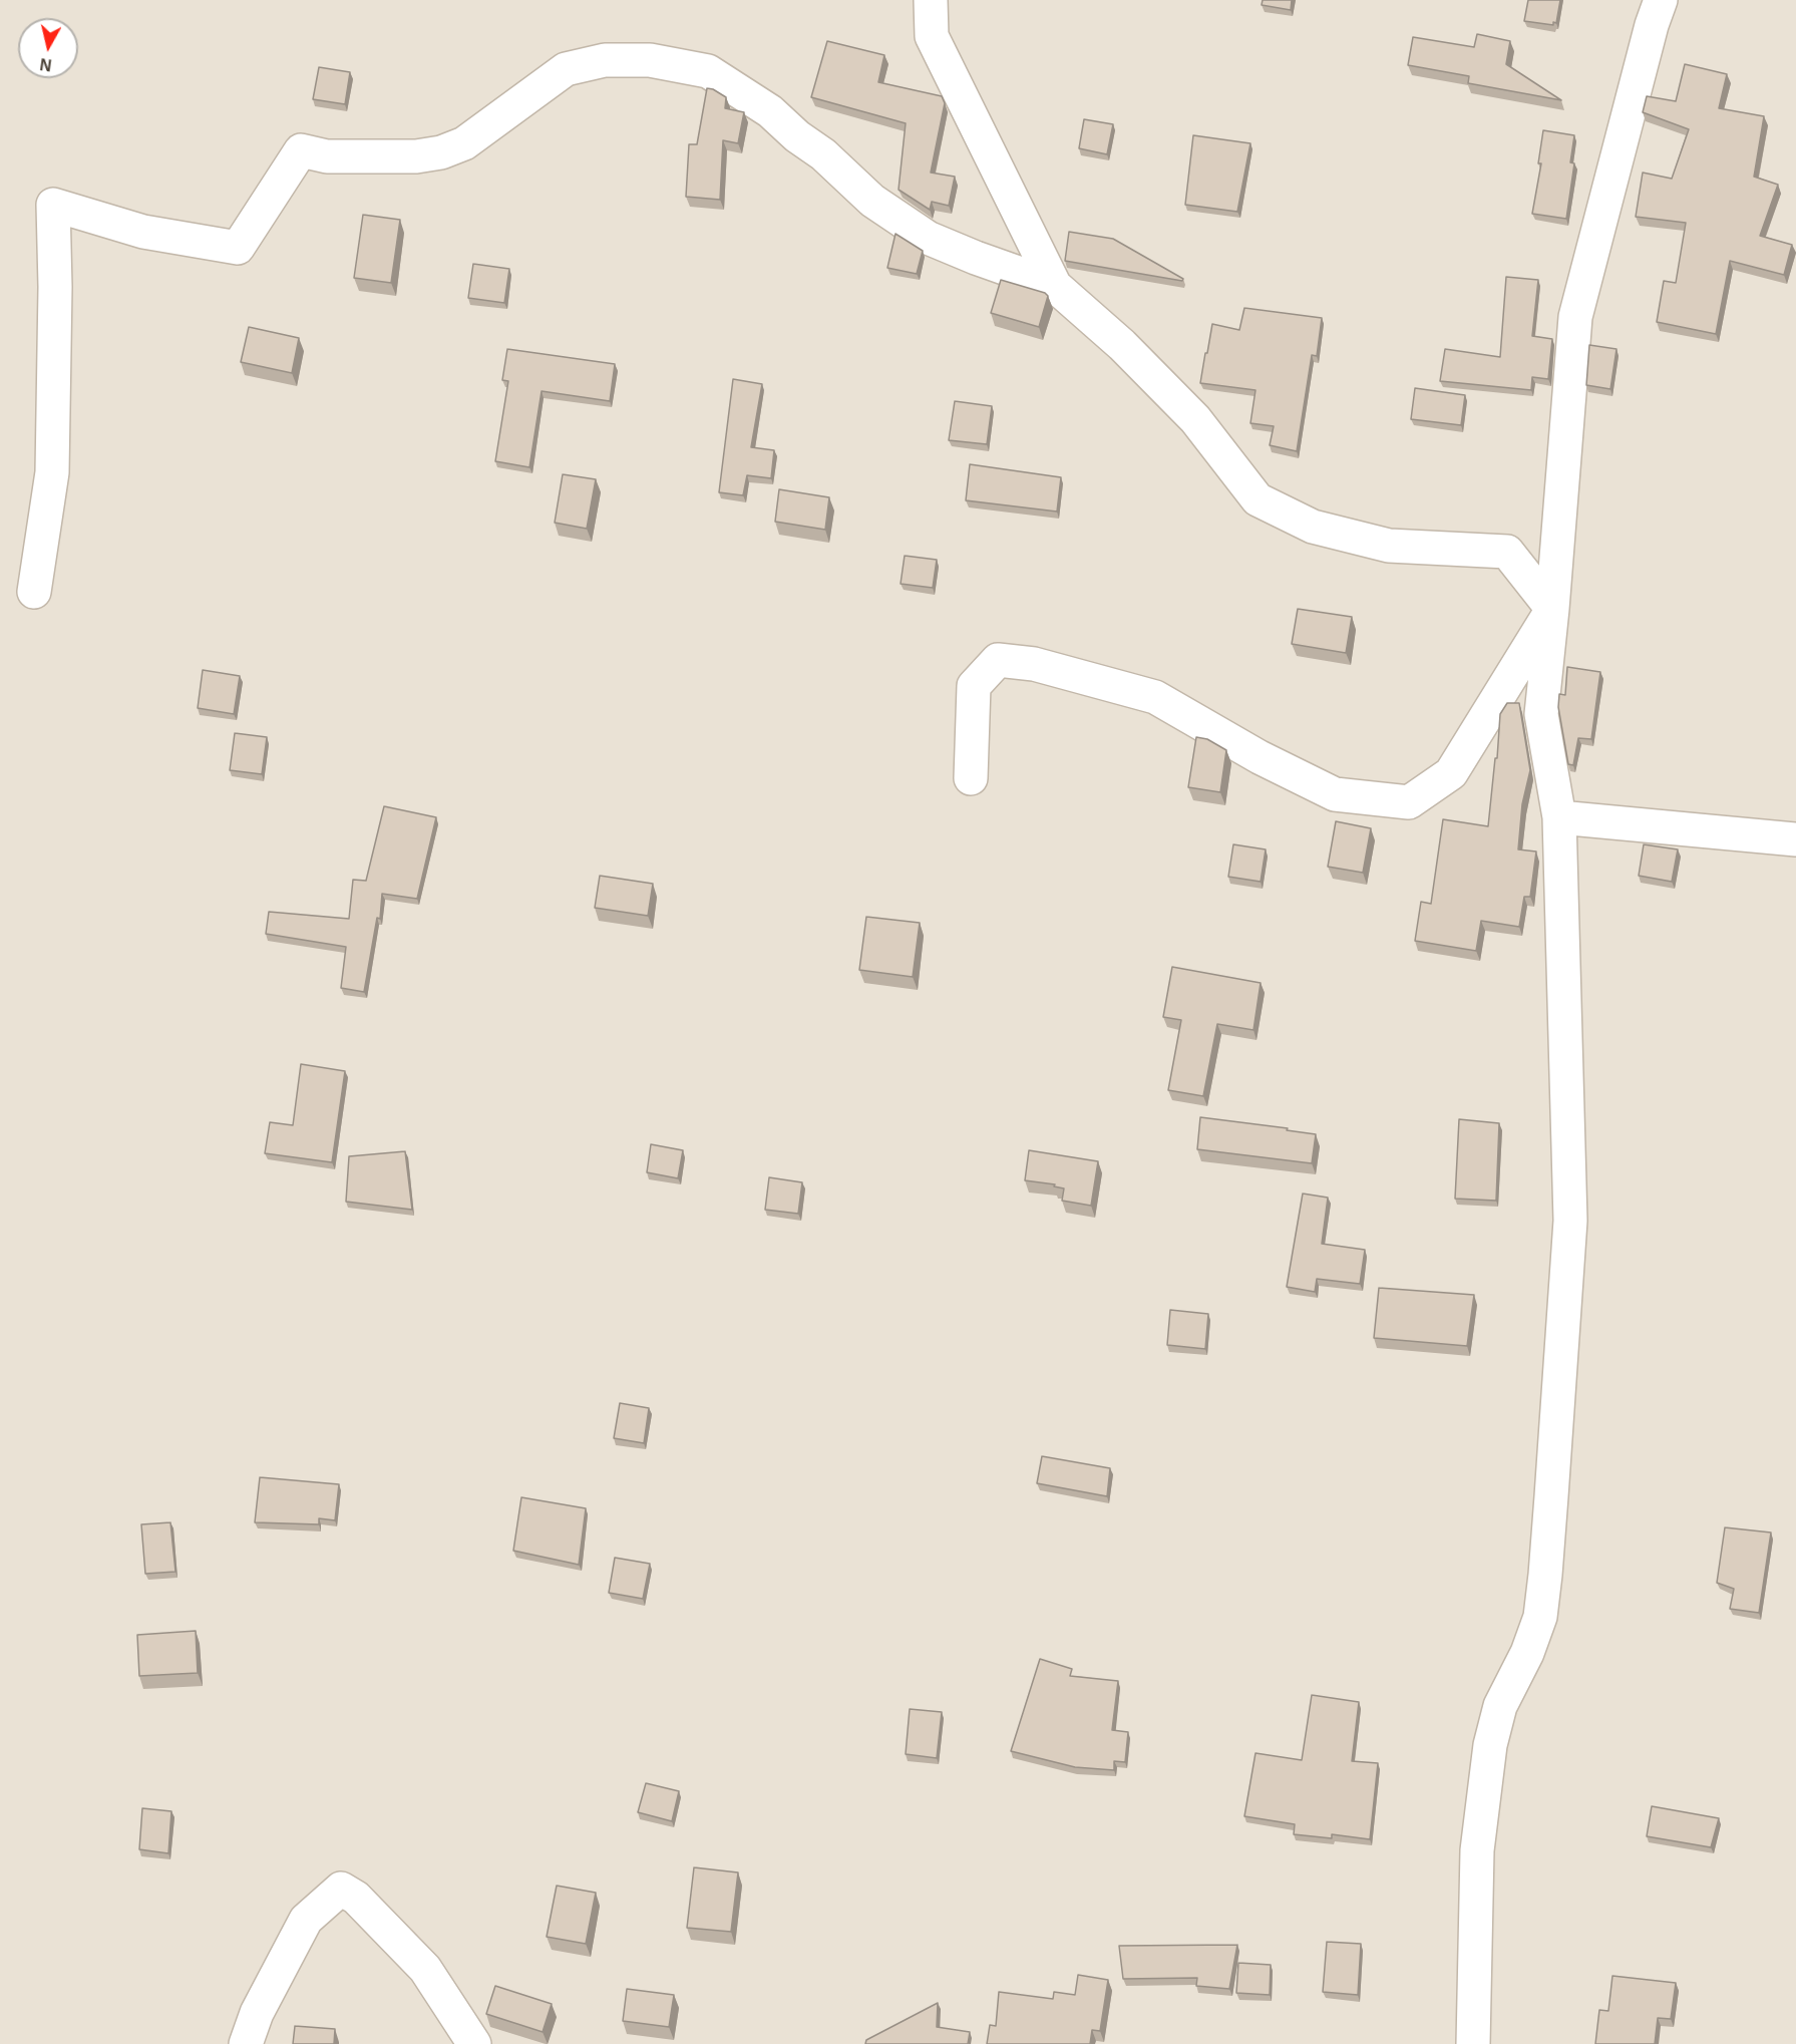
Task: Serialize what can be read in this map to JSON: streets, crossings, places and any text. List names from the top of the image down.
{
  "north": "bottom"
}
